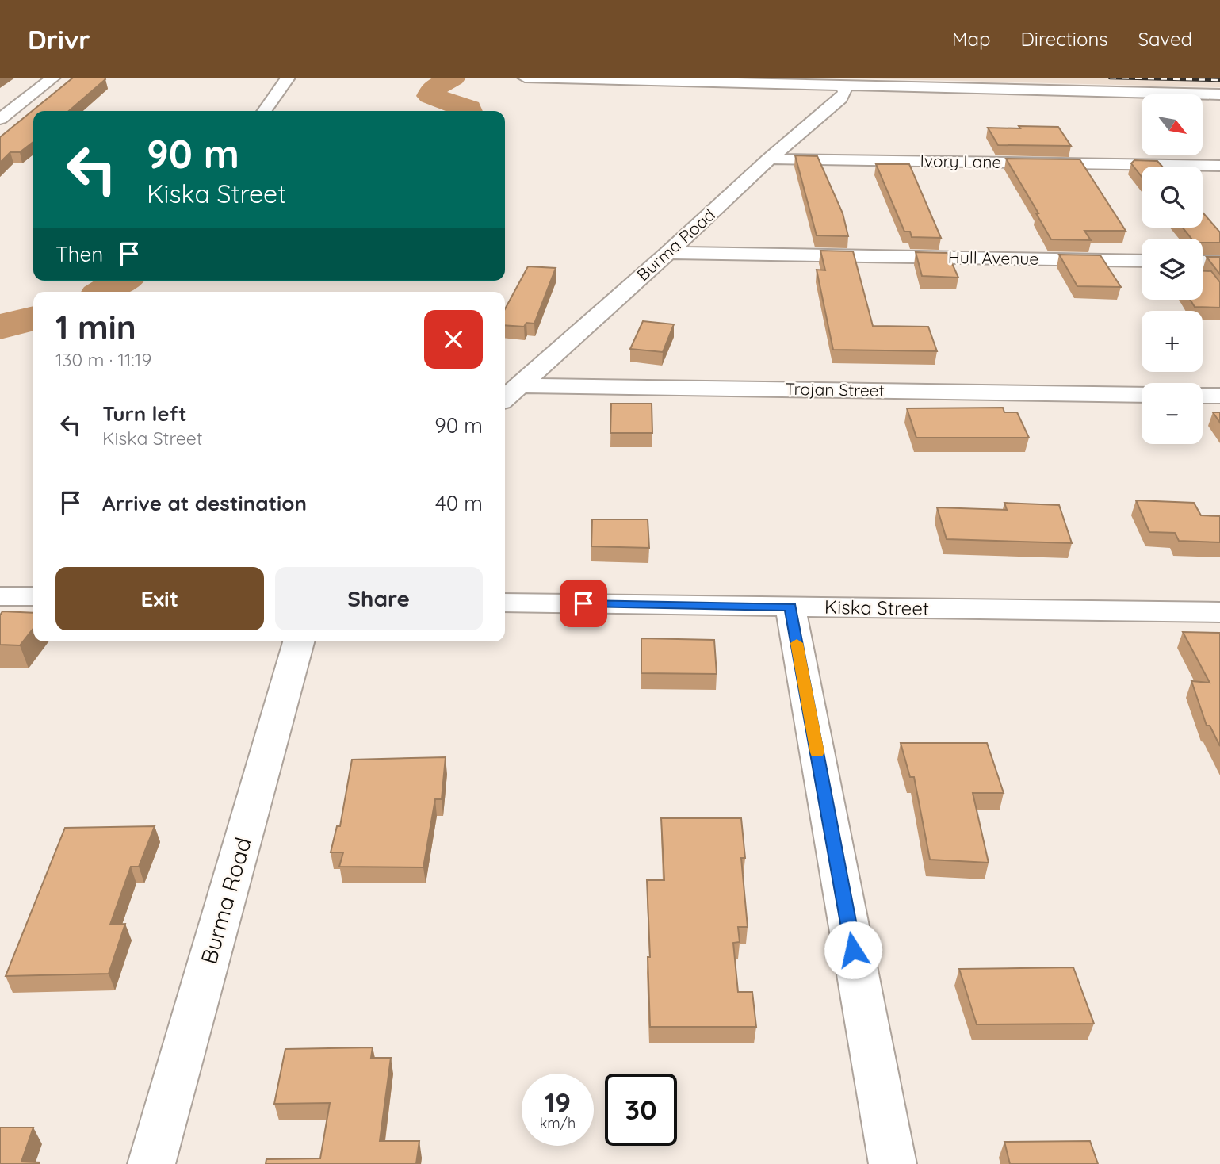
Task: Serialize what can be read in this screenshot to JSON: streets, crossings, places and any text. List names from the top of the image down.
{
  "streets": {
    "street": [
      "Ivory Lane",
      "Burma Road",
      "Hull Avenue",
      "Trojan Street",
      "Kiska Street"
    ]
  },
  "crossings": [
    ["Ivory Lane", "Burma Road"],
    ["Burma Road", "Hull Avenue"],
    ["Burma Road", "Trojan Street"]
  ],
  "north": "bottom right",
  "page": {
    "header": "Drivr",
    "nav": ["Map", "Directions", "Saved"],
    "map_buttons": ["+", "−"],
    "turn": ["90 m", "Kiska Street"],
    "then": "Then",
    "heading": ["1 min", "130 m · 11:19"],
    "list": [
      {
        "name": "Turn left",
        "note": "Kiska Street",
        "value": "90 m"
      },
      {
        "name": "Arrive at destination",
        "value": "40 m"
      }
    ],
    "buttons": ["Exit", "Share"],
    "speed": "19 km/h",
    "limit": "30"
  }
}
